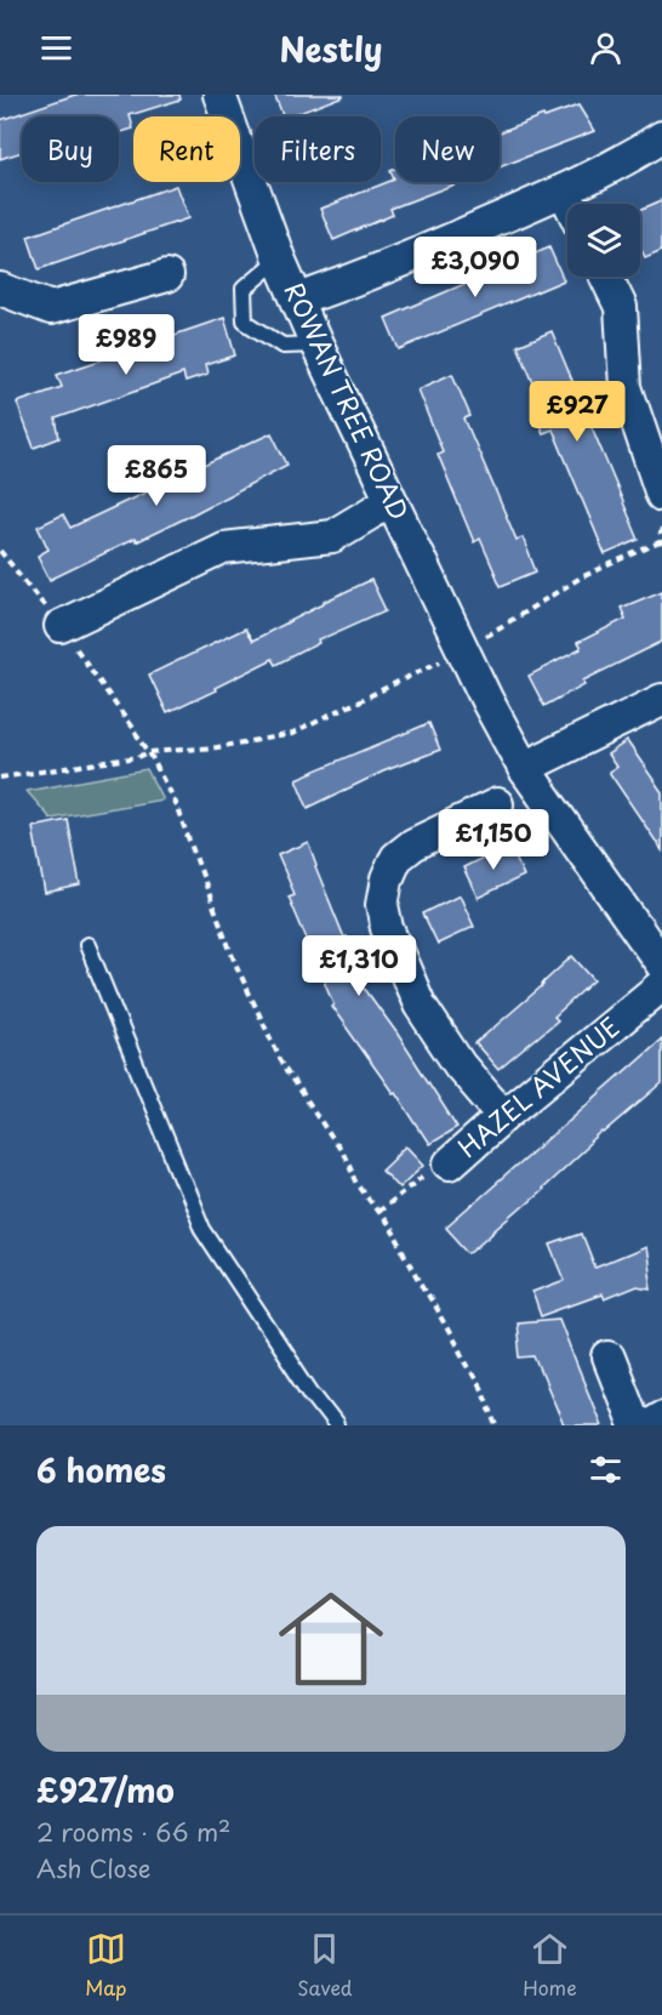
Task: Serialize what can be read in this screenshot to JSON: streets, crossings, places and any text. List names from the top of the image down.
{
  "streets": {
    "street": ["ROWAN TREE ROAD", "HAZEL AVENUE"]
  },
  "page": {
    "header": "Nestly",
    "chip": [
      "Buy",
      "Rent",
      "Filters",
      "New"
    ],
    "price": [
      "£3,090",
      "£989",
      "£927",
      "£865",
      "£1,150",
      "£1,310"
    ],
    "heading": "6 homes",
    "list": [
      {
        "name": "£927/mo",
        "note": "2 rooms · 66 m² · Ash Close"
      }
    ],
    "tabs": ["Map", "Saved", "Home"]
  }
}
